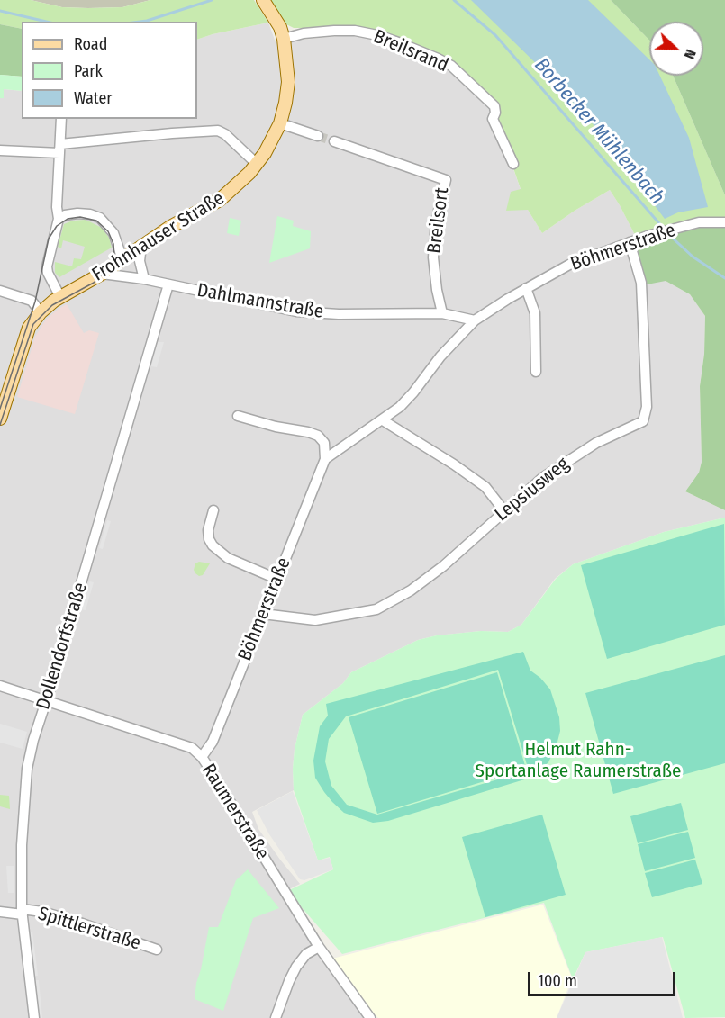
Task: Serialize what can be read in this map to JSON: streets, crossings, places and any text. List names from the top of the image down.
{
  "streets": {
    "main road": ["Frohnhauser Straße"],
    "street": [
      "Breilsrand",
      "Breilsort",
      "Böhmerstraße",
      "Dahlmannstraße",
      "Lepsiusweg",
      "Dollendorfstraße",
      "Raumerstraße",
      "Spittlerstraße"
    ]
  },
  "crossings": [
    ["Breilsrand", "Frohnhauser Straße"],
    ["Breilsort", "Dahlmannstraße"],
    ["Frohnhauser Straße", "Dahlmannstraße"],
    ["Böhmerstraße", "Dahlmannstraße"],
    ["Böhmerstraße", "Lepsiusweg"],
    ["Böhmerstraße", "Raumerstraße"],
    ["Dahlmannstraße", "Dollendorfstraße"],
    ["Dollendorfstraße", "Raumerstraße"],
    ["Dollendorfstraße", "Spittlerstraße"]
  ],
  "water": ["Borbecker Mühlenbach"],
  "parks": ["Helmut Rahn- Sportanlage Raumerstraße"],
  "legend": ["Road", "Park", "Water"],
  "scale_bar": "100 m",
  "north": "right"
}
